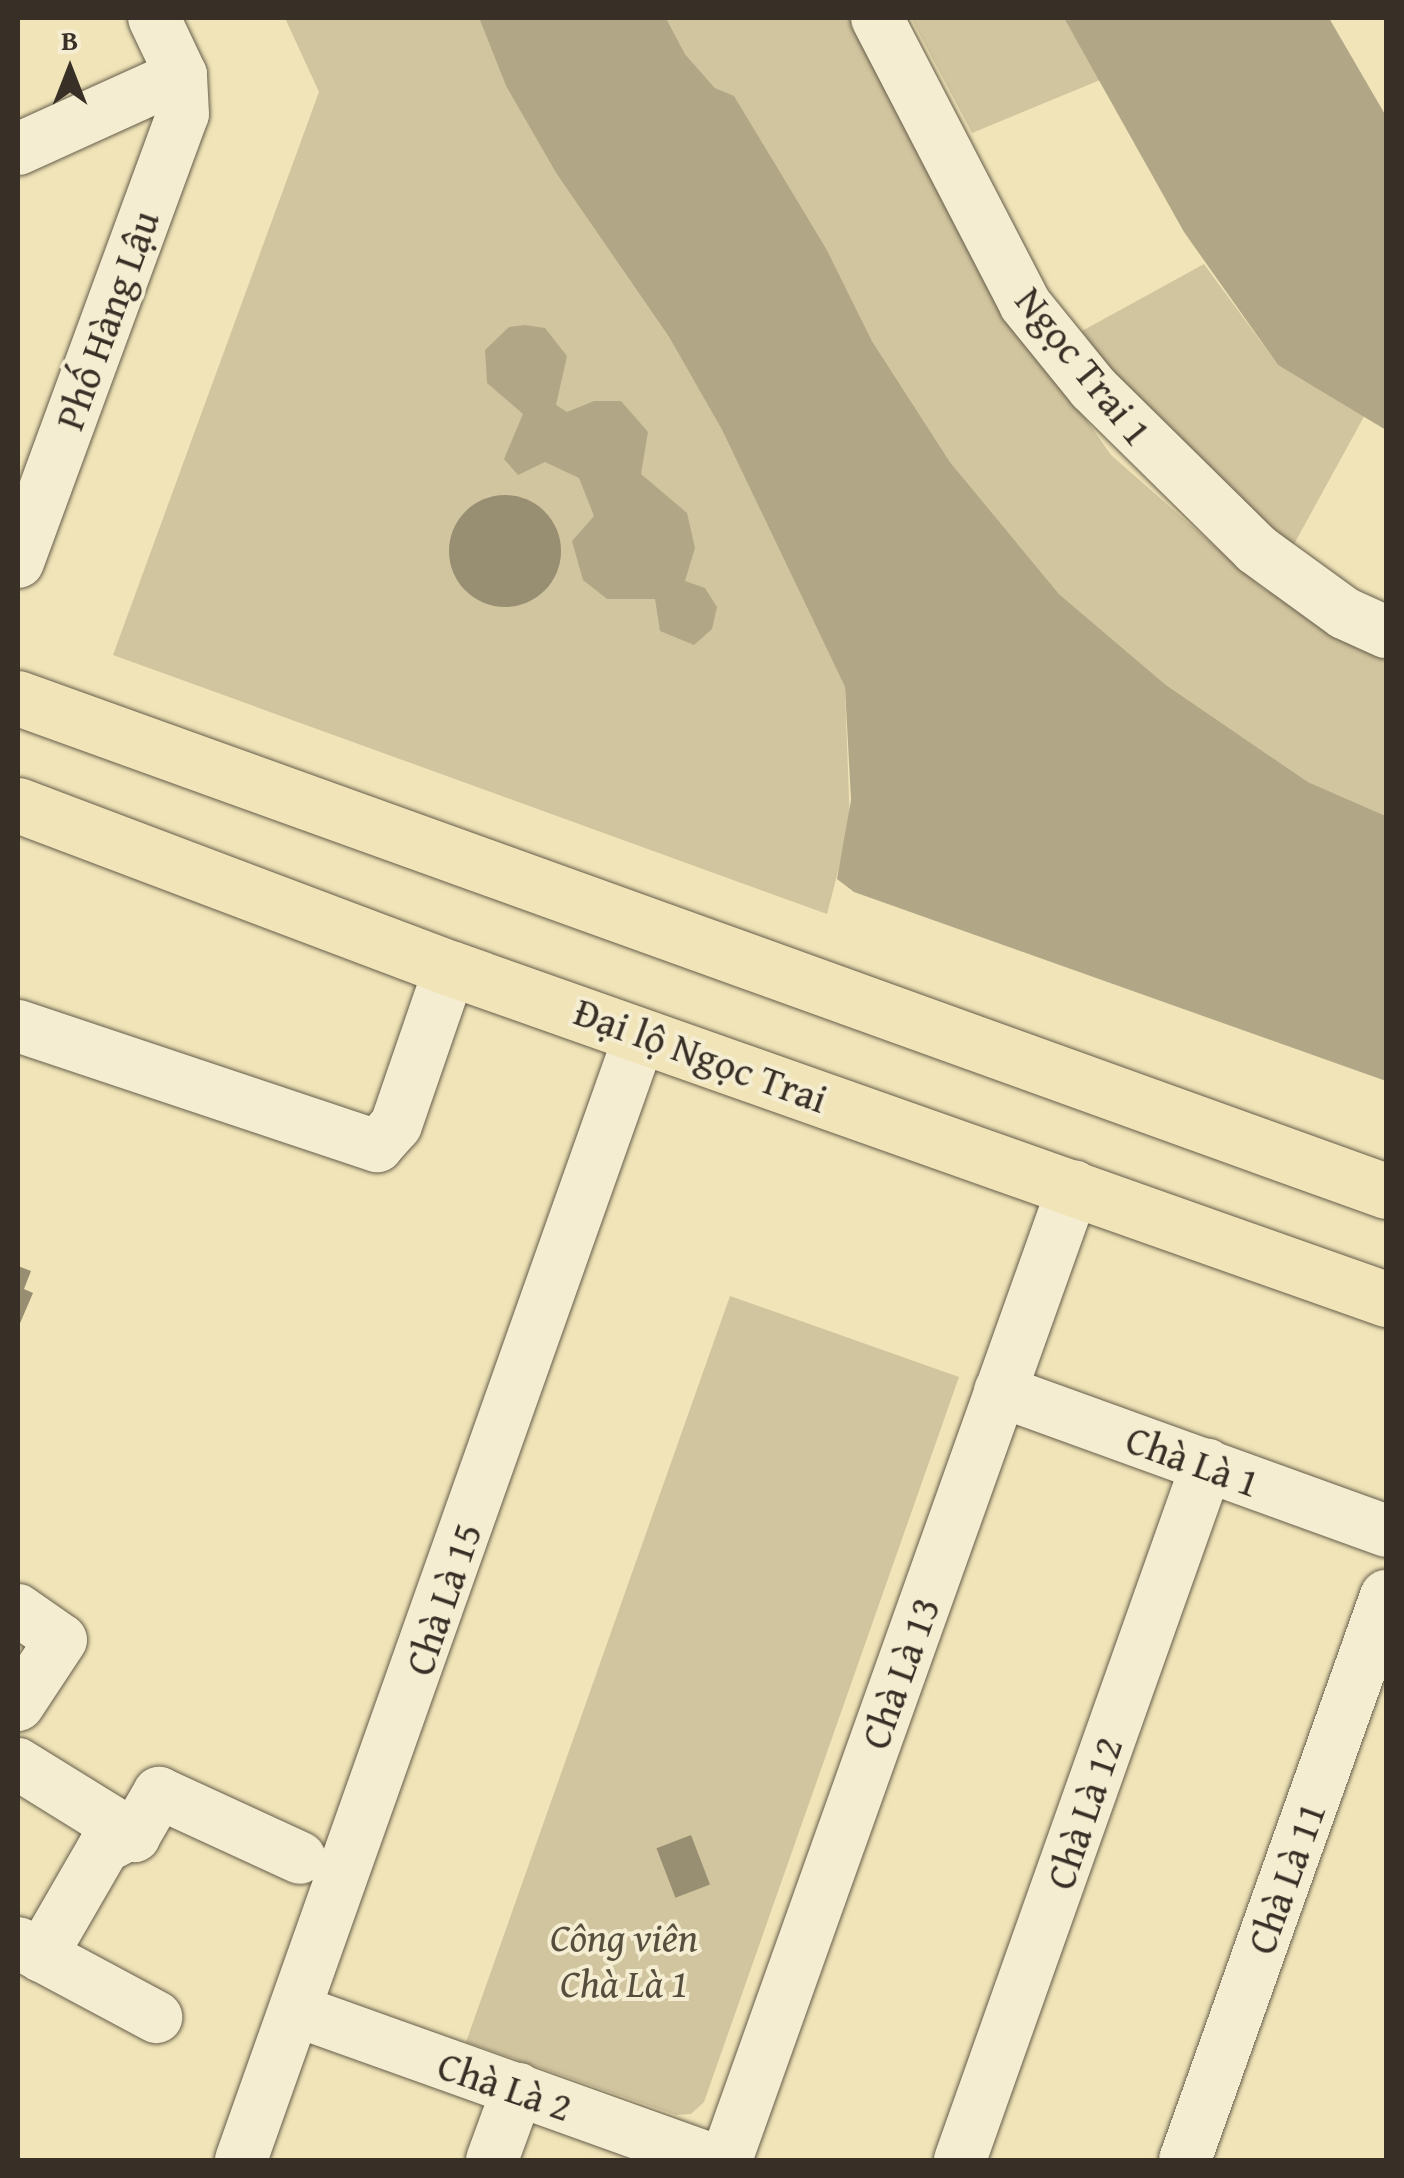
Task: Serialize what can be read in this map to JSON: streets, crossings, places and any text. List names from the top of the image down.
{
  "streets": {
    "main road": ["Đại lộ Ngọc Trai"],
    "street": [
      "Phố Hàng Lậu",
      "Ngọc Trai 1",
      "Chà Là 1",
      "Chà Là 15",
      "Chà Là 13",
      "Chà Là 12",
      "Chà Là 11",
      "Chà Là 2"
    ]
  },
  "crossings": [
    ["Đại lộ Ngọc Trai", "Chà Là 15"],
    ["Đại lộ Ngọc Trai", "Chà Là 13"],
    ["Chà Là 1", "Chà Là 13"],
    ["Chà Là 1", "Chà Là 12"],
    ["Chà Là 15", "Chà Là 2"]
  ],
  "parks": ["Công viên Chà Là 1"],
  "north": "top"
}
